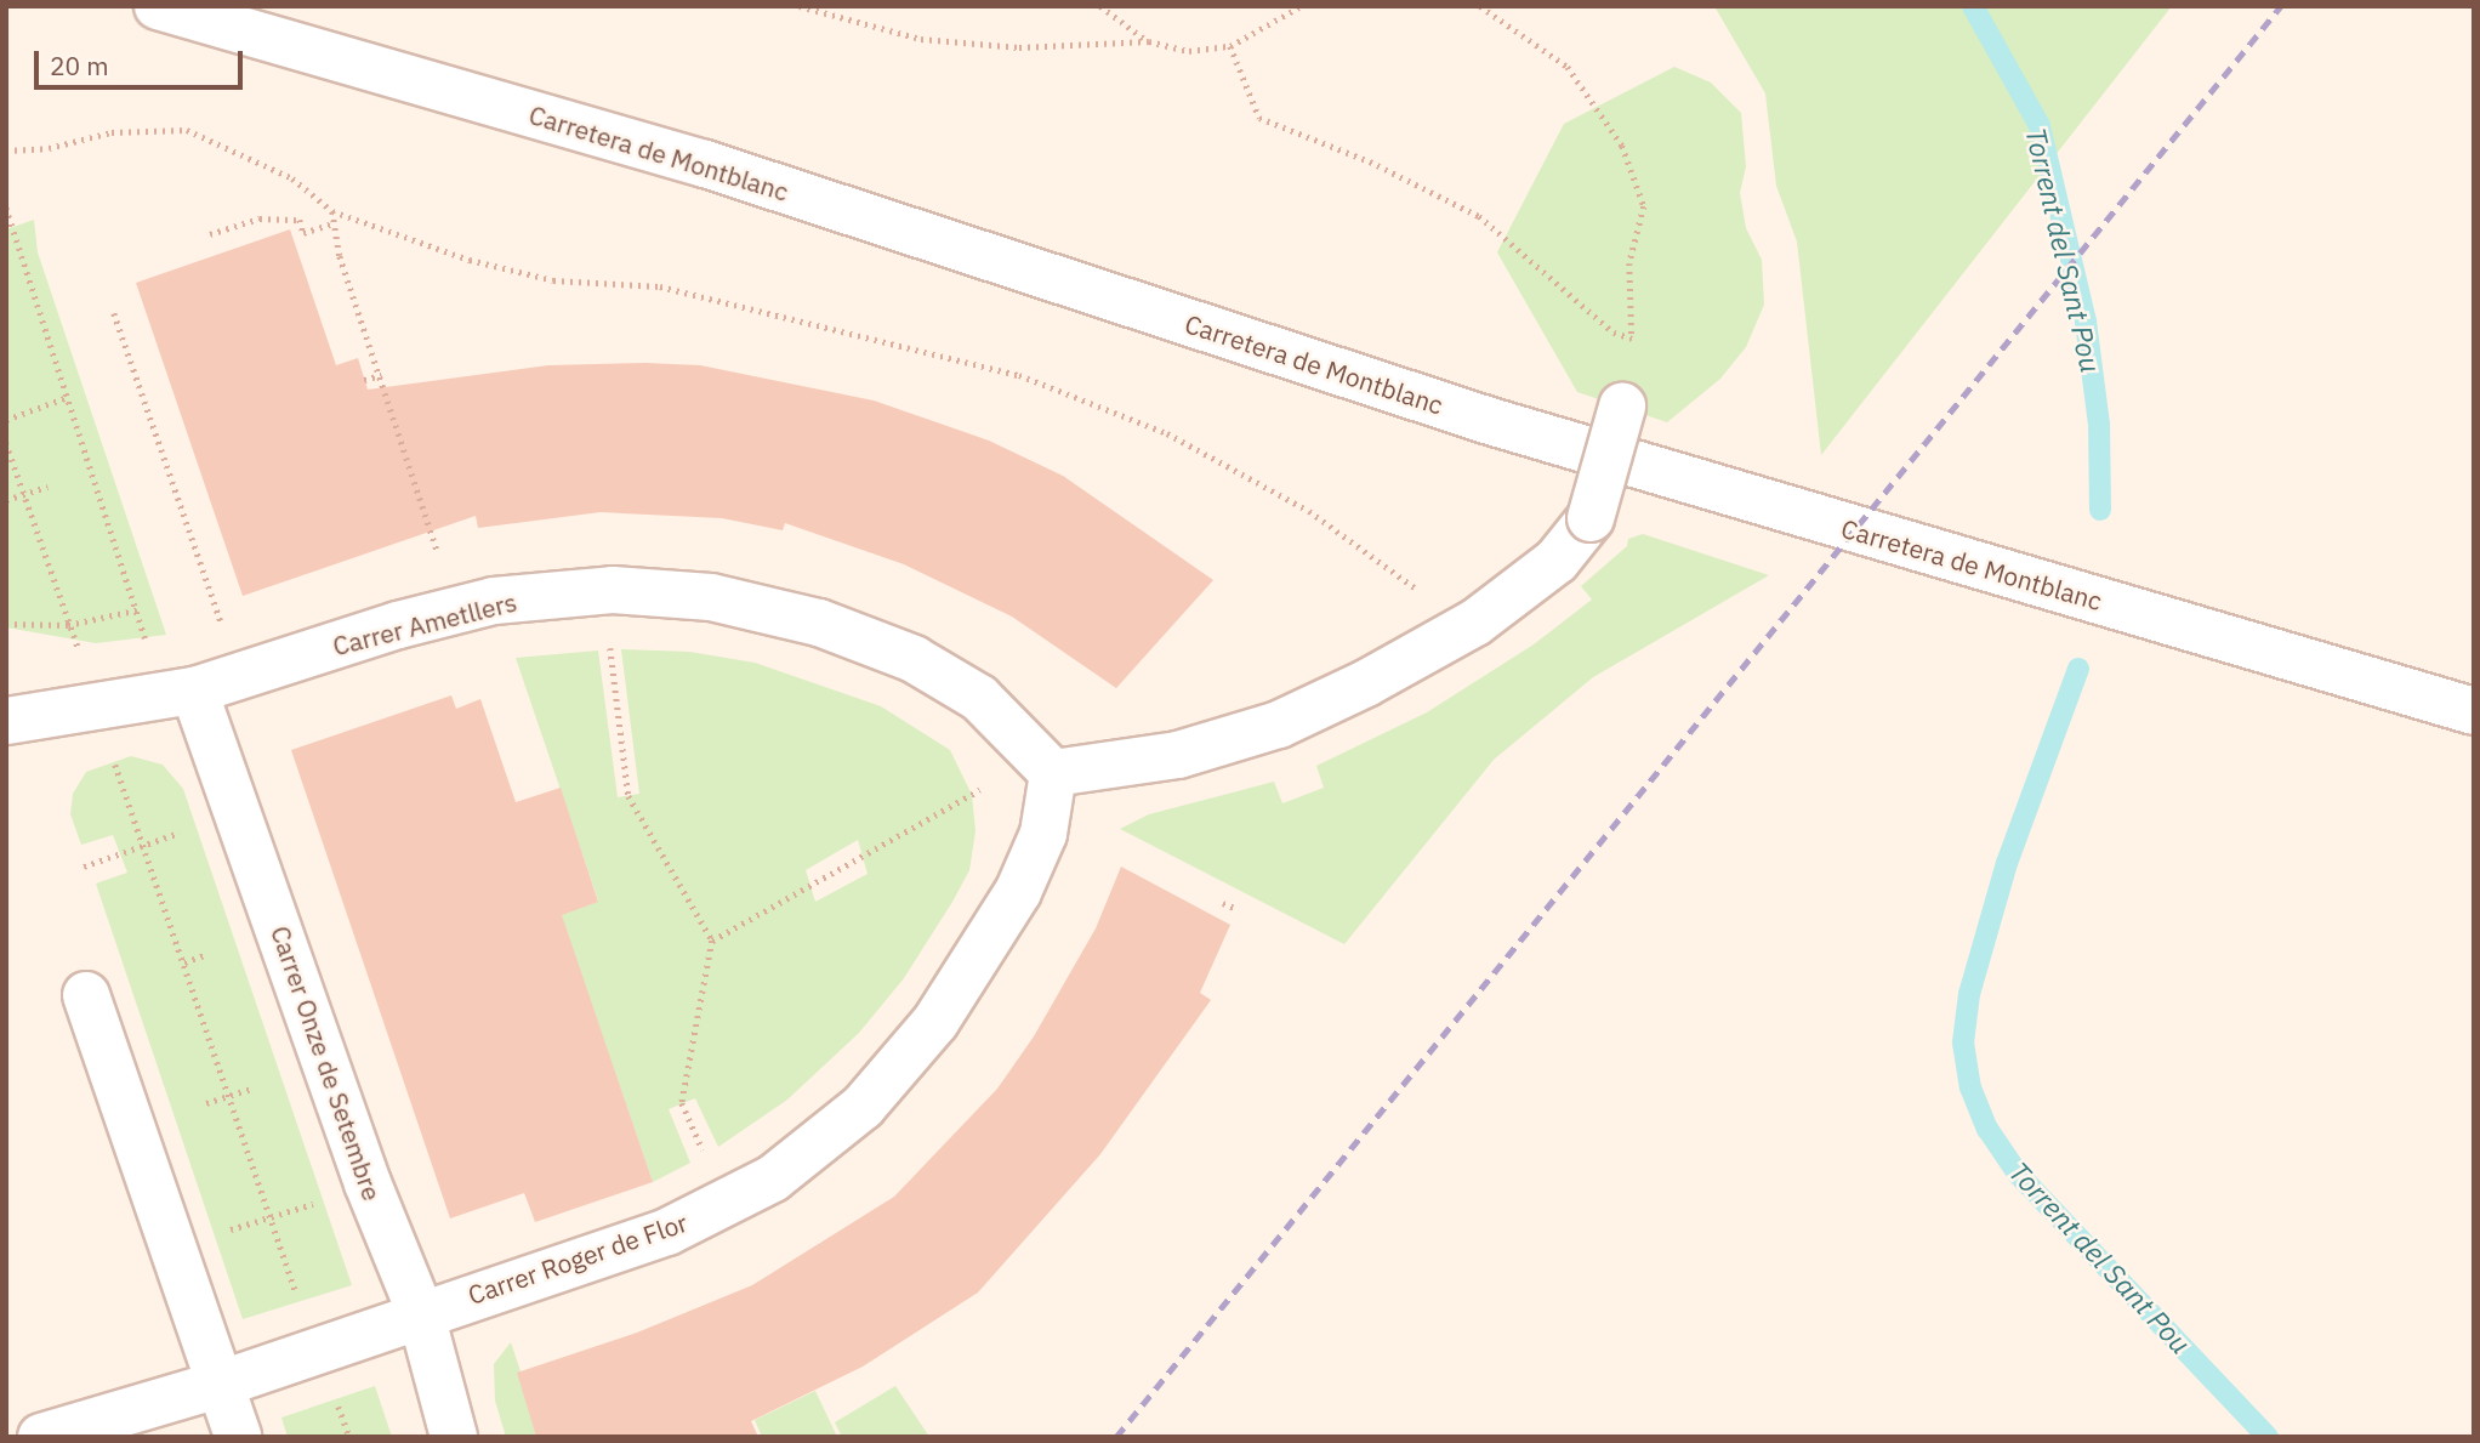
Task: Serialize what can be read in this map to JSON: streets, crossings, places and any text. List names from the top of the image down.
{
  "streets": {
    "street": [
      "Carretera de Montblanc",
      "Carrer Ametllers",
      "Carrer Onze de Setembre",
      "Carrer Roger de Flor"
    ]
  },
  "crossings": [
    ["Carrer Ametllers", "Carrer Onze de Setembre"],
    ["Carrer Ametllers", "Carrer Roger de Flor"],
    ["Carrer Onze de Setembre", "Carrer Roger de Flor"]
  ],
  "water": ["Torrent del Sant Pou"],
  "scale_bar": "20 m"
}
